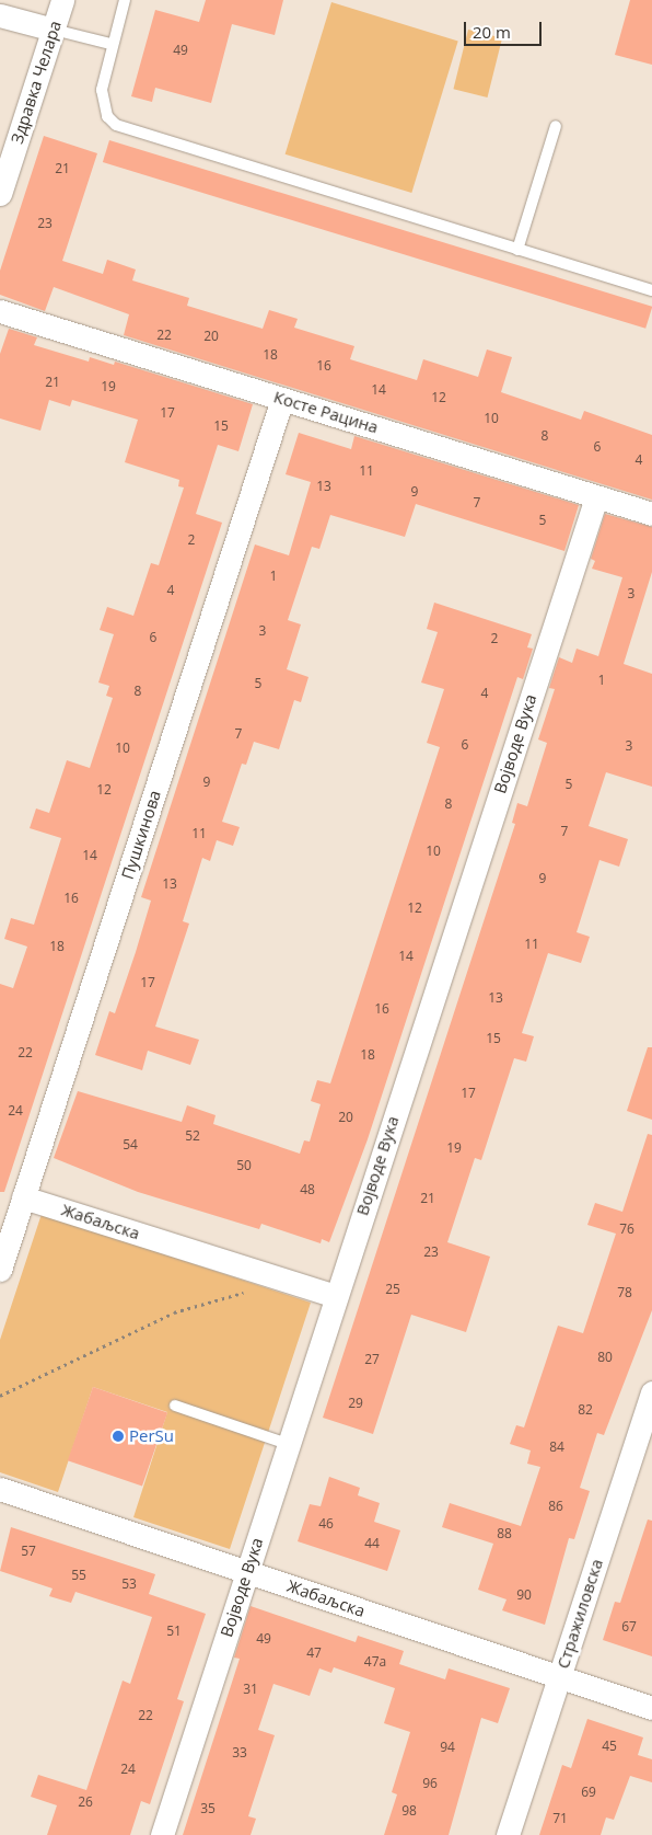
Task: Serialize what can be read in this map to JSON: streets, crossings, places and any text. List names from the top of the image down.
{
  "streets": {
    "street": [
      "Здравка Челара",
      "Косте Рацина",
      "Војводе Вука",
      "Пушкинова",
      "Жабаљска",
      "Стражиловска"
    ]
  },
  "crossings": [
    ["Косте Рацина", "Војводе Вука"],
    ["Косте Рацина", "Пушкинова"],
    ["Војводе Вука", "Жабаљска"],
    ["Пушкинова", "Жабаљска"],
    ["Жабаљска", "Стражиловска"]
  ],
  "places": ["PerSu"],
  "house_numbers": [
    "49",
    "21",
    "23",
    "22",
    "20",
    "18",
    "16",
    "21",
    "19",
    "14",
    "12",
    "17",
    "10",
    "15",
    "8",
    "6",
    "4",
    "11",
    "13",
    "9",
    "7",
    "5",
    "2",
    "1",
    "4",
    "3",
    "3",
    "6",
    "2",
    "1",
    "5",
    "8",
    "4",
    "7",
    "6",
    "3",
    "10",
    "9",
    "5",
    "12",
    "8",
    "7",
    "11",
    "10",
    "14",
    "9",
    "13",
    "16",
    "12",
    "11",
    "18",
    "14",
    "17",
    "13",
    "16",
    "15",
    "22",
    "18",
    "17",
    "24",
    "20",
    "52",
    "54",
    "19",
    "50",
    "48",
    "21",
    "76",
    "23",
    "25",
    "78",
    "80",
    "27",
    "29",
    "82",
    "84",
    "86",
    "46",
    "88",
    "44",
    "57",
    "55",
    "53",
    "90",
    "67",
    "51",
    "49",
    "47",
    "47a",
    "31",
    "22",
    "45",
    "94",
    "33",
    "24",
    "96",
    "69",
    "26",
    "35",
    "98",
    "71"
  ],
  "scale_bar": "20 m"
}
